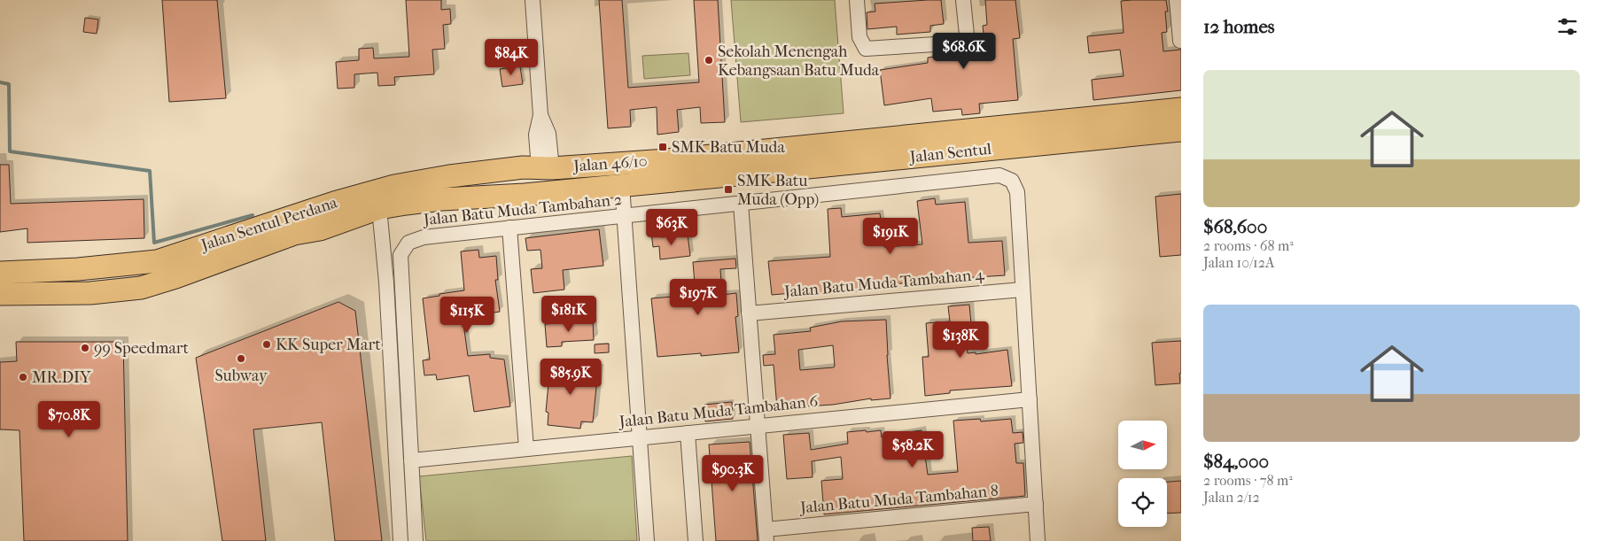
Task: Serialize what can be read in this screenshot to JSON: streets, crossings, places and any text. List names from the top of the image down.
{
  "streets": {
    "main road": ["Jalan Sentul", "Jalan 46/10", "Jalan Sentul Perdana"],
    "street": [
      "Jalan Batu Muda Tambahan 2",
      "Jalan Batu Muda Tambahan 4",
      "Jalan Batu Muda Tambahan 6",
      "Jalan Batu Muda Tambahan 8"
    ]
  },
  "crossings": [
    ["Jalan Sentul", "Jalan 46/10"],
    ["Jalan 46/10", "Jalan Sentul Perdana"],
    ["Jalan Batu Muda Tambahan 2", "Jalan Batu Muda Tambahan 4"],
    ["Jalan Batu Muda Tambahan 2", "Jalan Batu Muda Tambahan 6"]
  ],
  "places": {
    "other": [
      "Sekolah Menengah Kebangsaan Batu Muda",
      "KK Super Mart",
      "99 Speedmart",
      "Subway",
      "MR.DIY"
    ],
    "transit": ["SMK Batu Muda", "SMK Batu Muda (Opp)"]
  },
  "north": "right",
  "page": {
    "heading": "12 homes",
    "price": [
      "$68.6K",
      "$84K",
      "$63K",
      "$191K",
      "$197K",
      "$181K",
      "$115K",
      "$138K",
      "$85.9K",
      "$70.8K",
      "$58.2K",
      "$90.3K"
    ],
    "list": [
      {
        "name": "$68,600",
        "note": "2 rooms · 68 m² · Jalan 10/12A"
      },
      {
        "name": "$84,000",
        "note": "2 rooms · 78 m² · Jalan 2/12"
      }
    ]
  }
}
